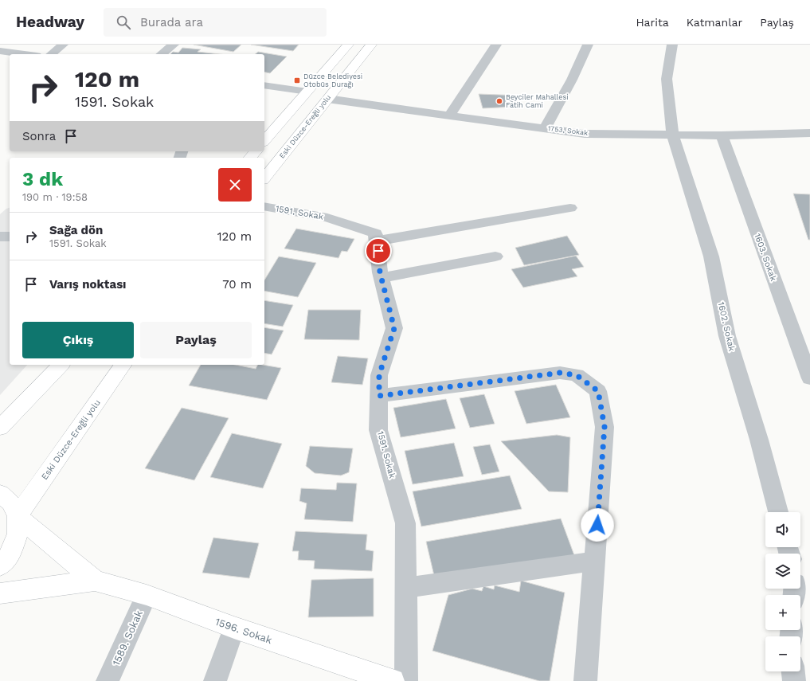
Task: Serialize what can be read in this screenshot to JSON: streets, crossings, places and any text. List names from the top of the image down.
{
  "streets": {
    "main road": ["Eski Düzce-Ereğli yolu", "1596. Sokak"],
    "street": [
      "1753. Sokak",
      "1591. Sokak",
      "1603. Sokak",
      "1602. Sokak",
      "1589. Sokak"
    ]
  },
  "crossings": [
    ["Eski Düzce-Ereğli yolu", "1753. Sokak"],
    ["1753. Sokak", "1603. Sokak"],
    ["1753. Sokak", "1602. Sokak"],
    ["1596. Sokak", "1589. Sokak"]
  ],
  "places": {
    "transit": ["Düzce Belediyesi Otobüs Durağı"],
    "other": ["Beyciler Mahallesi Fatih Cami"]
  },
  "page": {
    "header": "Headway",
    "search": "Burada ara",
    "nav": ["Harita", "Katmanlar", "Paylaş"],
    "turn": ["120 m", "1591. Sokak"],
    "then": "Sonra",
    "heading": ["3 dk", "190 m · 19:58"],
    "list": [
      {
        "name": "Sağa dön",
        "note": "1591. Sokak",
        "value": "120 m"
      },
      {
        "name": "Varış noktası",
        "value": "70 m"
      }
    ],
    "buttons": ["Çıkış", "Paylaş"],
    "map_buttons": ["+", "−"]
  }
}
